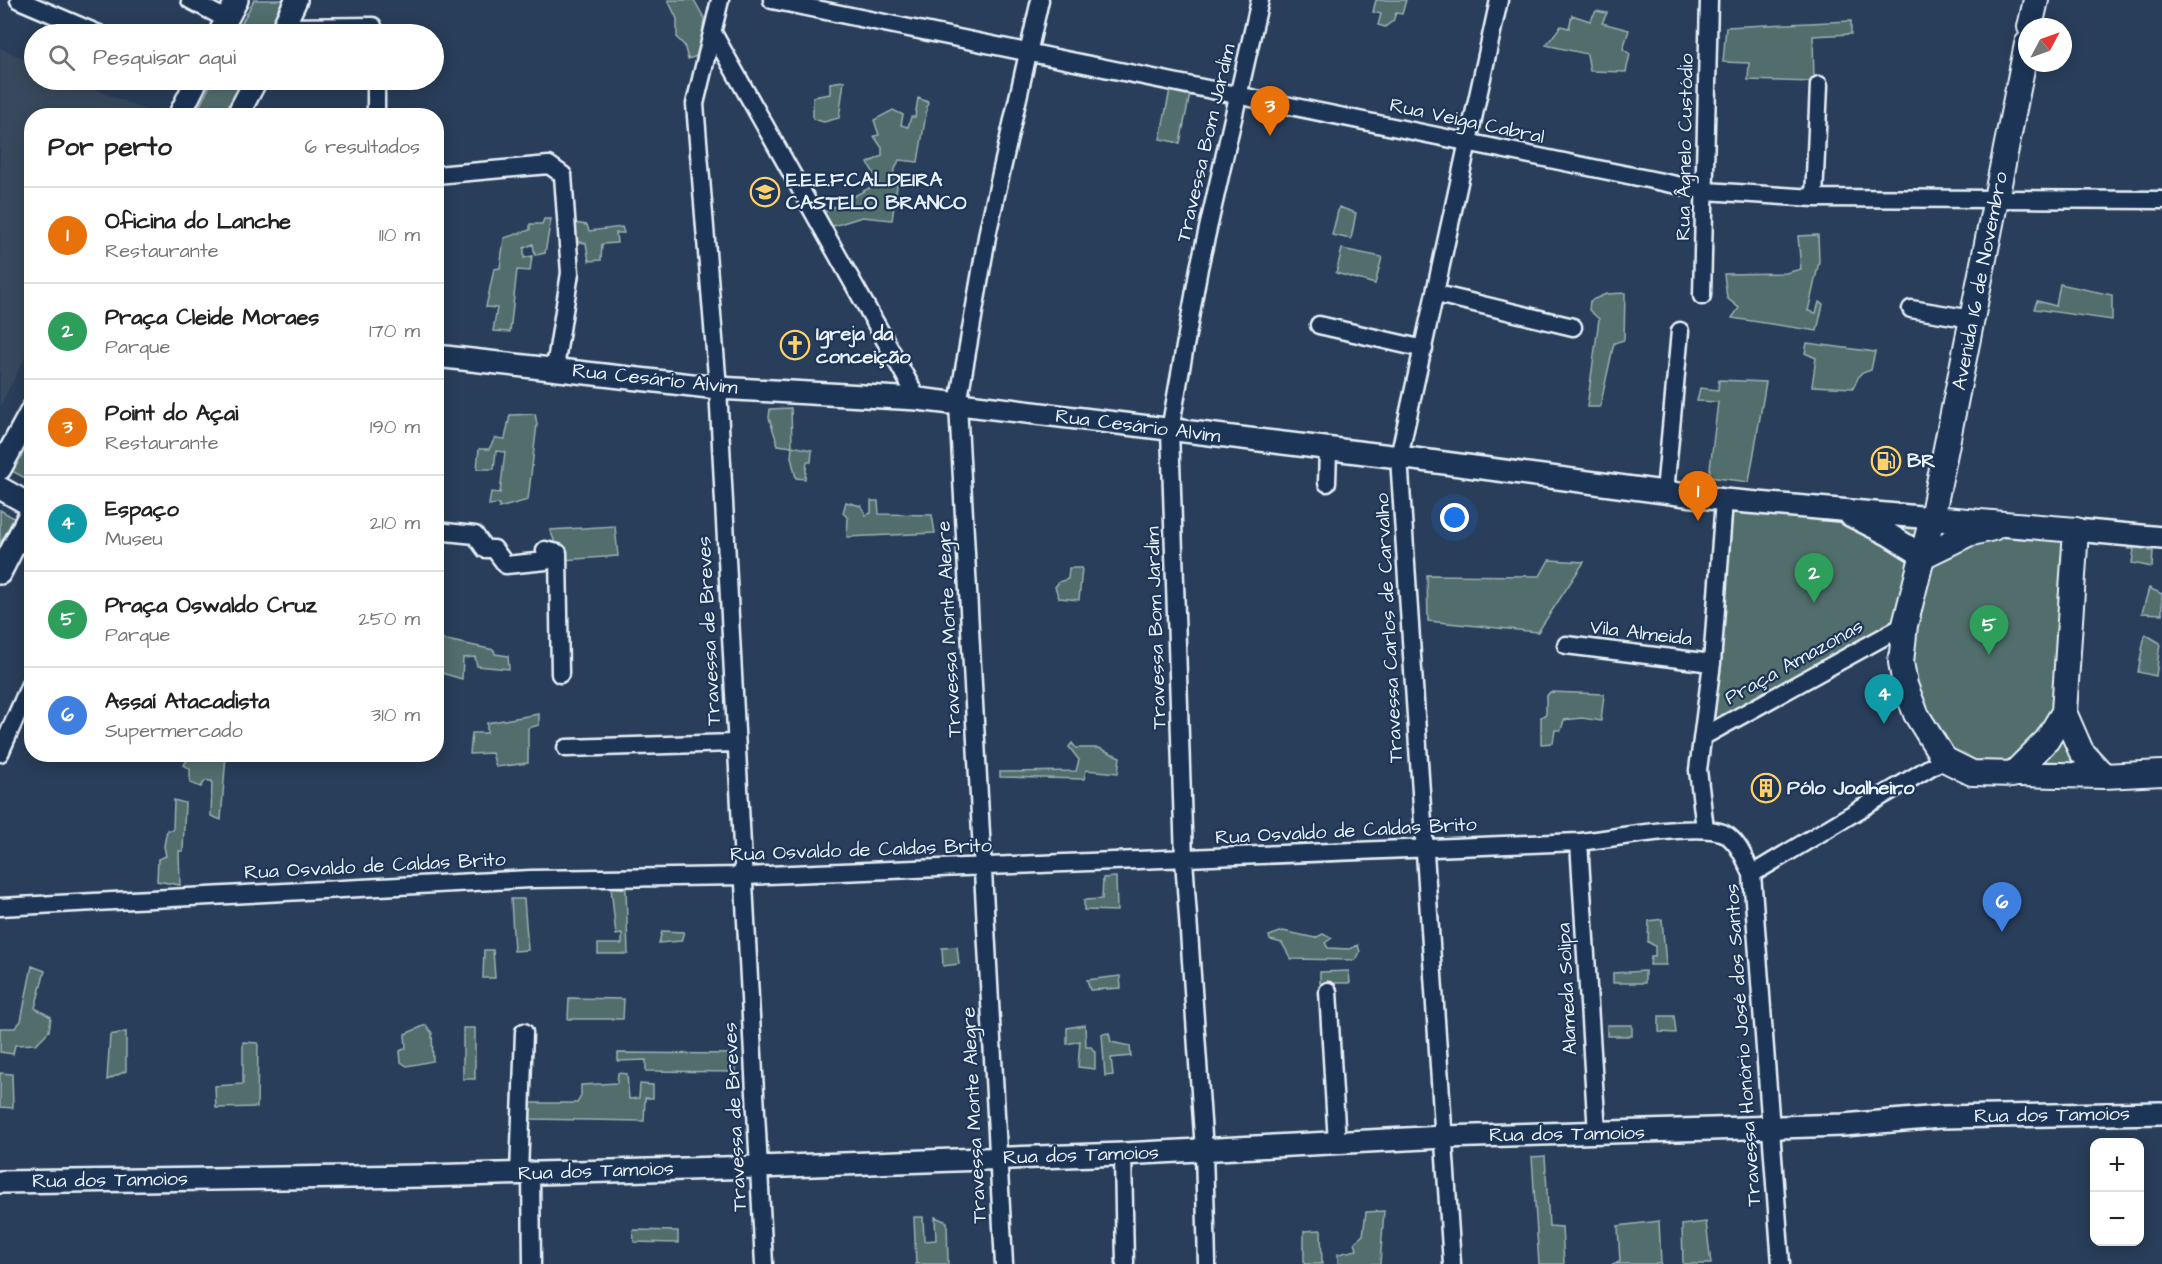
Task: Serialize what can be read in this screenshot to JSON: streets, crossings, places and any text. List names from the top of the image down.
{
  "streets": {
    "main road": ["Avenida 16 de Novembro"],
    "street": [
      "Rua Veiga Cabral",
      "Travessa Bom Jardim",
      "Rua Âgnelo Custódio",
      "Rua Cesário Alvim",
      "Travessa Carlos de Carvalho",
      "Travessa Monte Alegre",
      "Travessa de Breves",
      "Vila Almeida",
      "Praça Amazonas",
      "Rua Osvaldo de Caldas Brito",
      "Alameda Solipa",
      "Travessa Honório José dos Santos",
      "Rua dos Tamoios"
    ]
  },
  "crossings": [
    ["Rua Veiga Cabral", "Travessa Bom Jardim"],
    ["Rua Veiga Cabral", "Rua Âgnelo Custódio"],
    ["Rua Veiga Cabral", "Avenida 16 de Novembro"],
    ["Rua Veiga Cabral", "Travessa Carlos de Carvalho"],
    ["Rua Veiga Cabral", "Travessa Monte Alegre"],
    ["Travessa Bom Jardim", "Rua Cesário Alvim"],
    ["Travessa Bom Jardim", "Rua Osvaldo de Caldas Brito"],
    ["Travessa Bom Jardim", "Rua dos Tamoios"],
    ["Avenida 16 de Novembro", "Rua Cesário Alvim"],
    ["Avenida 16 de Novembro", "Praça Amazonas"],
    ["Rua Cesário Alvim", "Travessa Carlos de Carvalho"],
    ["Rua Cesário Alvim", "Travessa Monte Alegre"],
    ["Rua Cesário Alvim", "Travessa de Breves"],
    ["Travessa Carlos de Carvalho", "Rua Osvaldo de Caldas Brito"],
    ["Travessa Carlos de Carvalho", "Rua dos Tamoios"],
    ["Travessa Monte Alegre", "Rua Osvaldo de Caldas Brito"],
    ["Travessa Monte Alegre", "Rua dos Tamoios"],
    ["Travessa de Breves", "Rua Osvaldo de Caldas Brito"],
    ["Travessa de Breves", "Rua dos Tamoios"],
    ["Rua Osvaldo de Caldas Brito", "Alameda Solipa"],
    ["Rua Osvaldo de Caldas Brito", "Travessa Honório José dos Santos"],
    ["Alameda Solipa", "Rua dos Tamoios"],
    ["Travessa Honório José dos Santos", "Rua dos Tamoios"]
  ],
  "places": {
    "school or university": ["E.E.E.F.CALDEIRA CASTELO BRANCO"],
    "church": ["Igreja da conceição"],
    "fuel station": ["BR"],
    "building": ["Pólo Joalheiro"]
  },
  "north": "top right",
  "page": {
    "search": "Pesquisar aqui",
    "pins": [
      "3",
      "1",
      "2",
      "5",
      "4",
      "6"
    ],
    "heading": ["Por perto", "6 resultados"],
    "list": [
      {
        "mark": "1",
        "name": "Oficina do Lanche",
        "note": "Restaurante",
        "value": "110 m"
      },
      {
        "mark": "2",
        "name": "Praça Cleide Moraes",
        "note": "Parque",
        "value": "170 m"
      },
      {
        "mark": "3",
        "name": "Point do Açai",
        "note": "Restaurante",
        "value": "190 m"
      },
      {
        "mark": "4",
        "name": "Espaço",
        "note": "Museu",
        "value": "210 m"
      },
      {
        "mark": "5",
        "name": "Praça Oswaldo Cruz",
        "note": "Parque",
        "value": "250 m"
      },
      {
        "mark": "6",
        "name": "Assaí Atacadista",
        "note": "Supermercado",
        "value": "310 m"
      }
    ],
    "map_buttons": ["+", "−"]
  }
}
